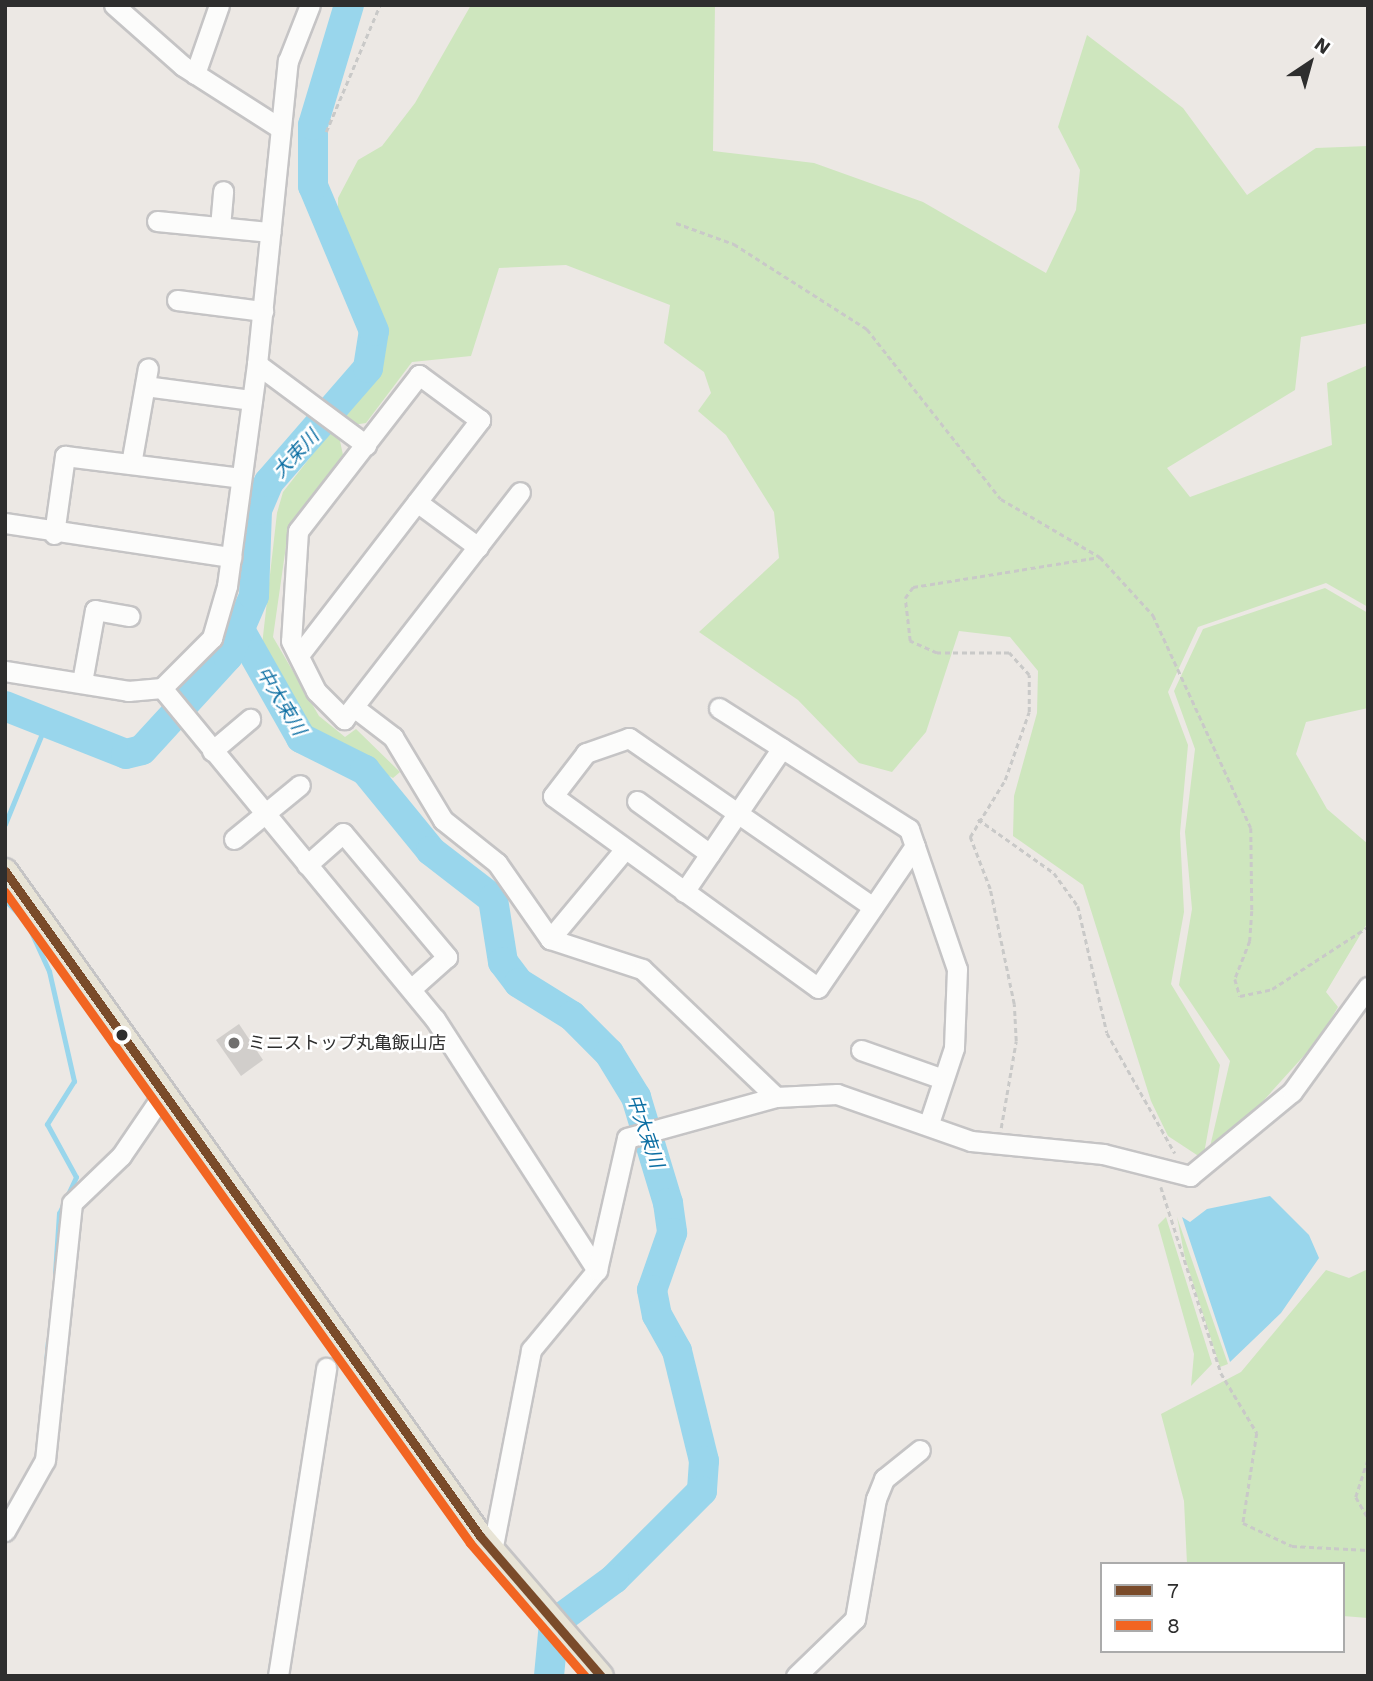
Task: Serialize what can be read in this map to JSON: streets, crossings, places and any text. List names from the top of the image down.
{
  "water": ["大束川", "中大束川"],
  "places": ["ミニストップ丸亀飯山店"],
  "lines": ["transit line 7", "transit line 8"],
  "legend": ["7", "8"],
  "north": "top right"
}
